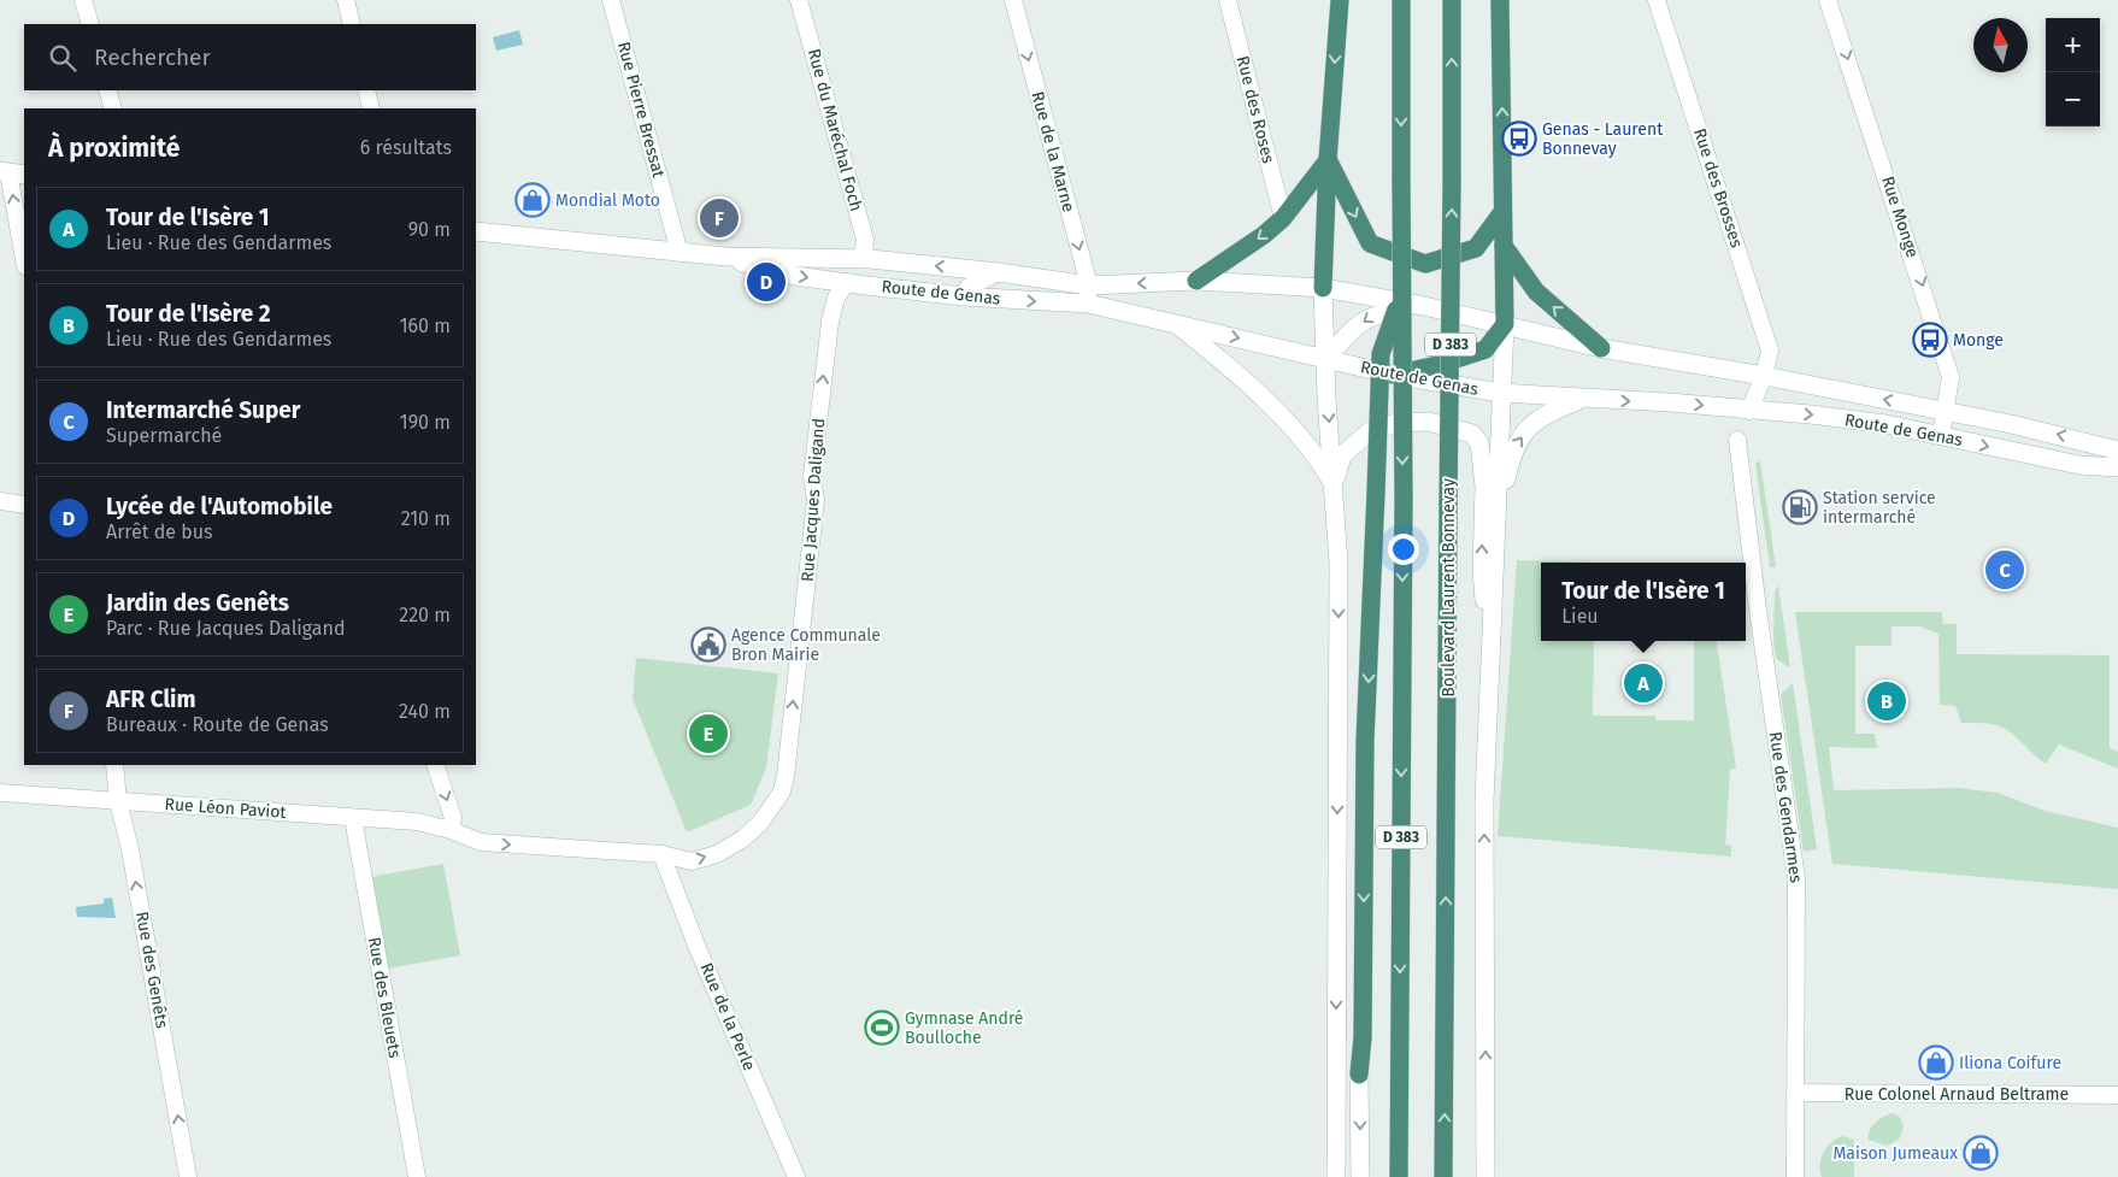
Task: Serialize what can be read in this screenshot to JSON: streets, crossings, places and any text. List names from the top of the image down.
{
  "streets": {
    "highway": ["D 383", "Boulevard Laurent Bonnevay"],
    "main road": ["Route de Genas"],
    "street": [
      "Rue Pierre Bressat",
      "Rue des Roses",
      "Rue du Maréchal Foch",
      "Rue de la Marne",
      "Rue des Brosses",
      "Rue Monge",
      "Rue Jacques Daligand",
      "Rue des Gendarmes",
      "Rue Léon Paviot",
      "Rue des Genêts",
      "Rue des Bleuets",
      "Rue de la Perle",
      "Rue Colonel Arnaud Beltrame"
    ]
  },
  "crossings": [
    ["Rue Pierre Bressat", "Route de Genas"],
    ["Rue du Maréchal Foch", "Route de Genas"],
    ["Rue de la Marne", "Route de Genas"],
    ["Rue des Brosses", "Route de Genas"],
    ["Rue Monge", "Route de Genas"],
    ["Route de Genas", "Rue Jacques Daligand"],
    ["Rue Jacques Daligand", "Rue Léon Paviot"],
    ["Rue Jacques Daligand", "Rue de la Perle"],
    ["Rue des Gendarmes", "Rue Colonel Arnaud Beltrame"],
    ["Rue Léon Paviot", "Rue des Genêts"],
    ["Rue Léon Paviot", "Rue des Bleuets"]
  ],
  "one_way": ["Rue de la Marne", "Rue Monge", "Rue des Genêts"],
  "places": {
    "bus stop": ["Genas - Laurent Bonnevay", "Monge"],
    "shop": ["Mondial Moto", "Iliona Coifure", "Maison Jumeaux"],
    "fuel station": ["Station service intermarché"],
    "public building": ["Agence Communale Bron Mairie"],
    "sports": ["Gymnase André Boulloche"]
  },
  "north": "top",
  "page": {
    "map_buttons": ["+", "−"],
    "search": "Rechercher",
    "heading": ["À proximité", "6 résultats"],
    "list": [
      {
        "mark": "A",
        "name": "Tour de l'Isère 1",
        "note": "Lieu · Rue des Gendarmes",
        "value": "90 m"
      },
      {
        "mark": "B",
        "name": "Tour de l'Isère 2",
        "note": "Lieu · Rue des Gendarmes",
        "value": "160 m"
      },
      {
        "mark": "C",
        "name": "Intermarché Super",
        "note": "Supermarché",
        "value": "190 m"
      },
      {
        "mark": "D",
        "name": "Lycée de l'Automobile",
        "note": "Arrêt de bus",
        "value": "210 m"
      },
      {
        "mark": "E",
        "name": "Jardin des Genêts",
        "note": "Parc · Rue Jacques Daligand",
        "value": "220 m"
      },
      {
        "mark": "F",
        "name": "AFR Clim",
        "note": "Bureaux · Route de Genas",
        "value": "240 m"
      }
    ],
    "pins": [
      "F",
      "D",
      "C",
      "A",
      "B",
      "E"
    ],
    "popup": ["Tour de l'Isère 1", "Lieu"]
  }
}
